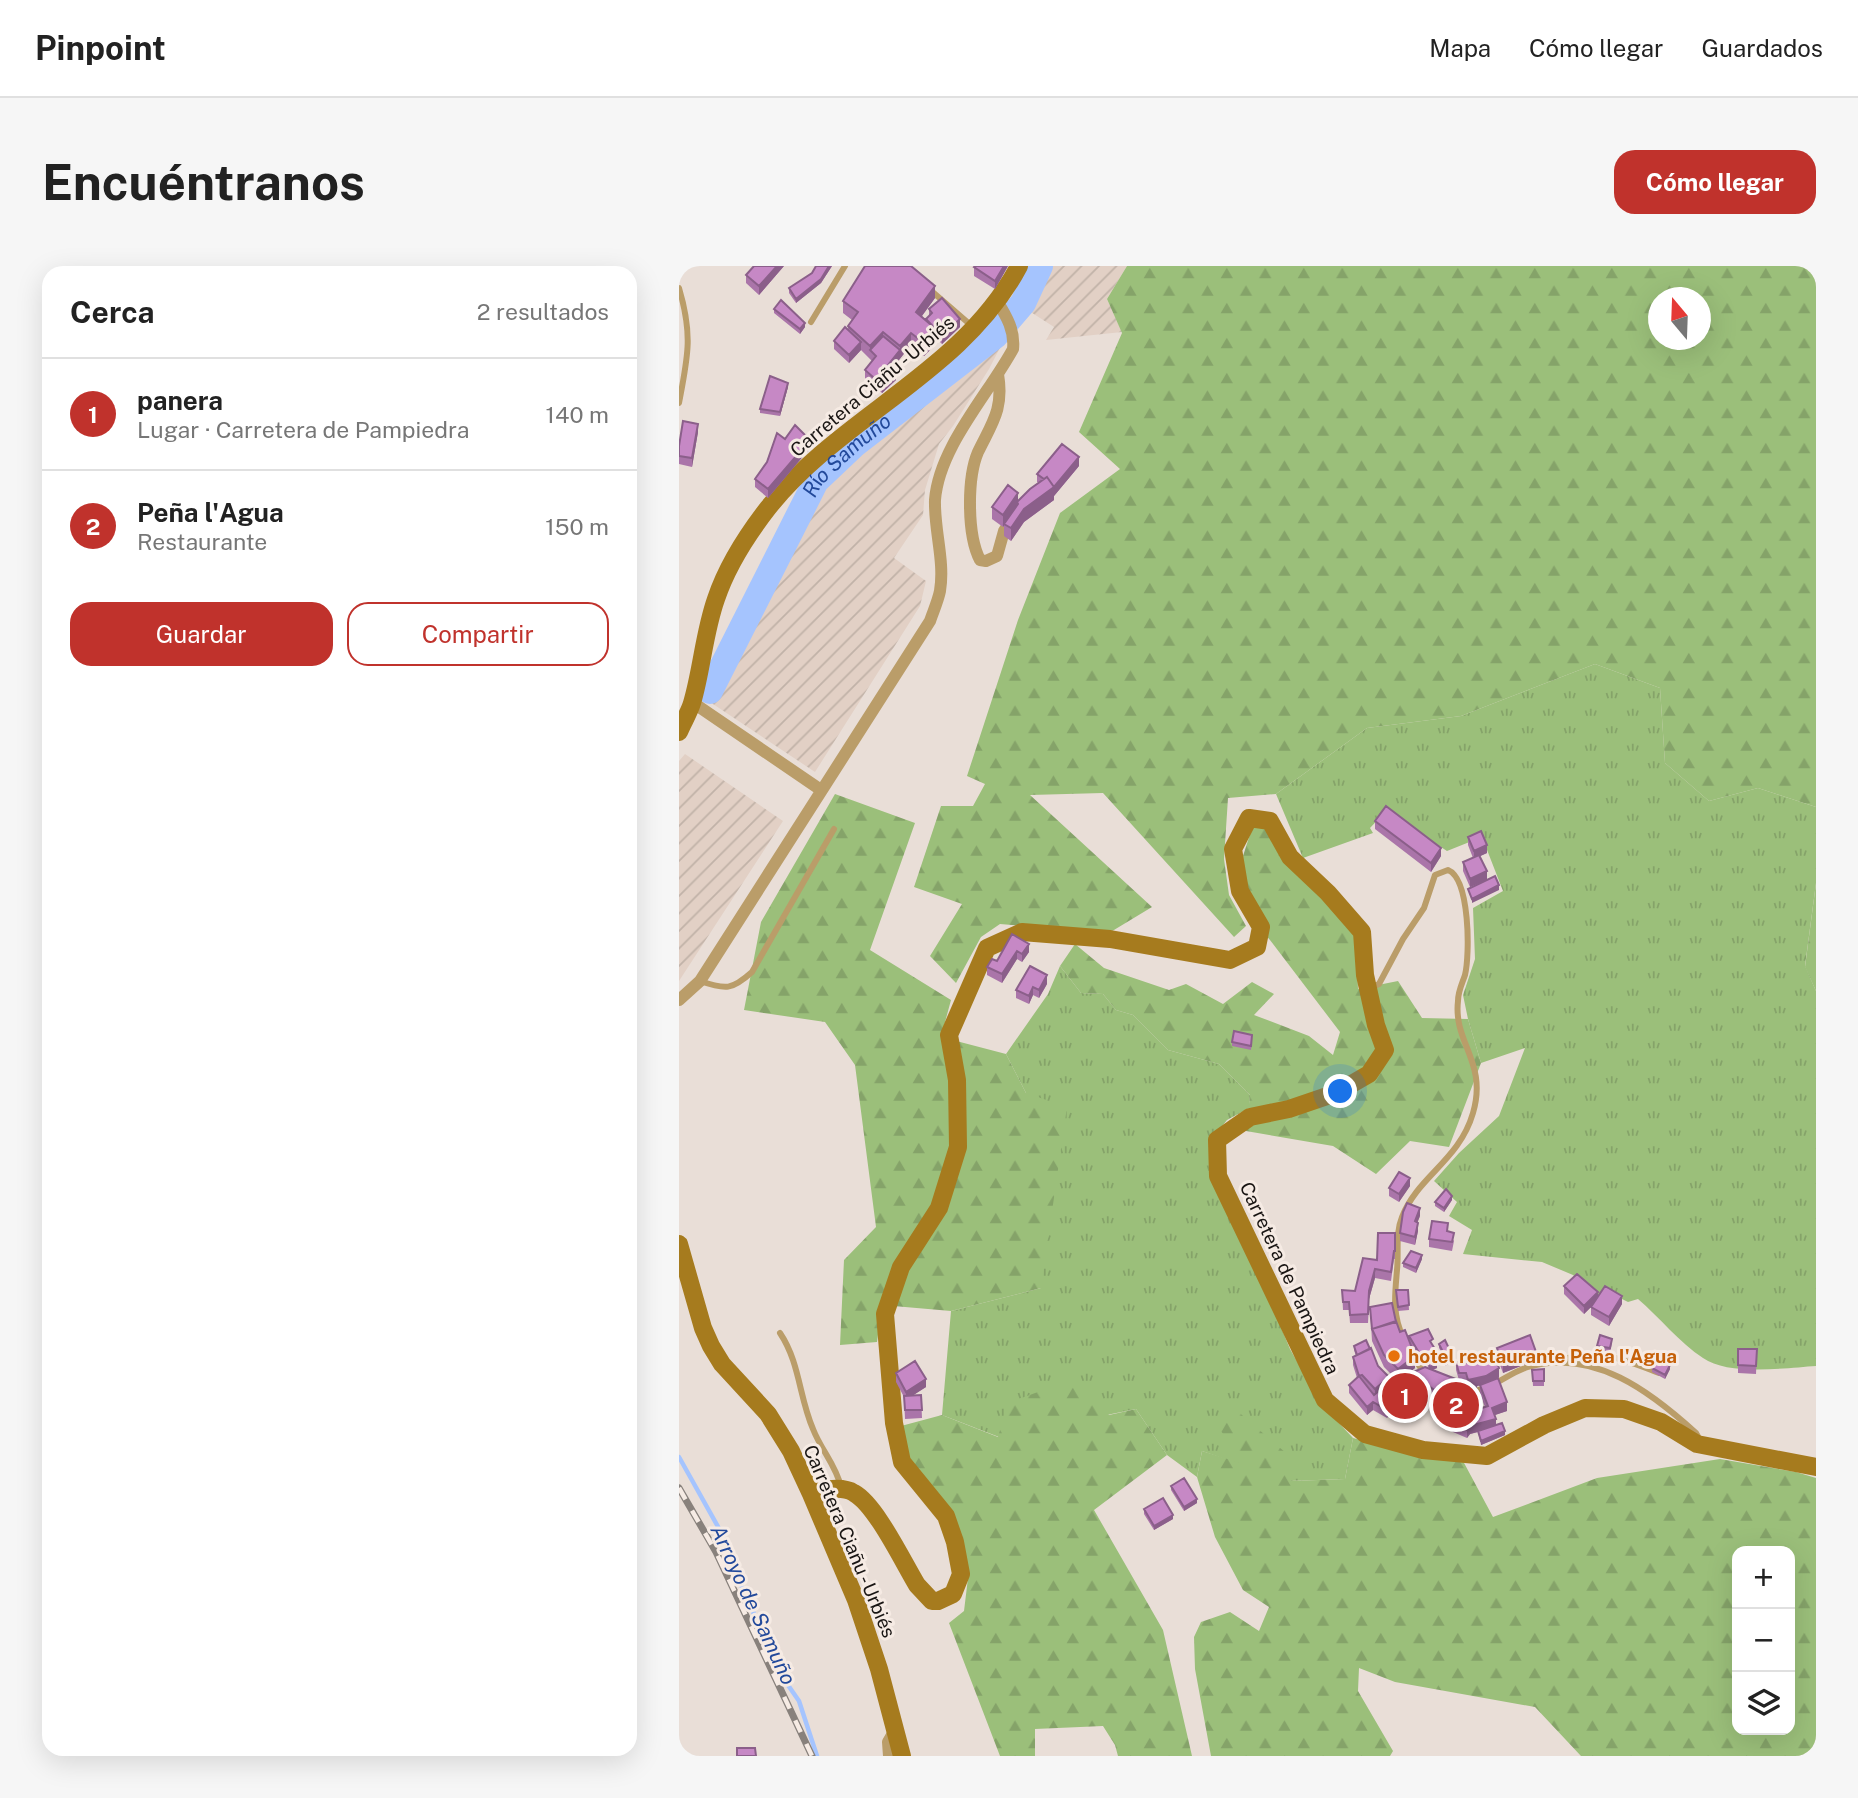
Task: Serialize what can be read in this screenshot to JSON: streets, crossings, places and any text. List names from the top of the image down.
{
  "streets": {
    "street": ["Carretera Ciañu - Urbiés", "Carretera de Pampiedra"]
  },
  "water": ["Río Samuño", "Arroyo de Samuño"],
  "places": ["hotel restaurante Peña l'Agua"],
  "north": "top",
  "page": {
    "header": "Pinpoint",
    "nav": ["Mapa", "Cómo llegar", "Guardados"],
    "buttons": [
      "Cómo llegar",
      ["Guardar", "Compartir"]
    ],
    "title": "Encuéntranos",
    "heading": ["Cerca", "2 resultados"],
    "list": [
      {
        "mark": "1",
        "name": "panera",
        "note": "Lugar · Carretera de Pampiedra",
        "value": "140 m"
      },
      {
        "mark": "2",
        "name": "Peña l'Agua",
        "note": "Restaurante",
        "value": "150 m"
      }
    ],
    "pins": ["1", "2"],
    "map_buttons": ["+", "−"]
  }
}
